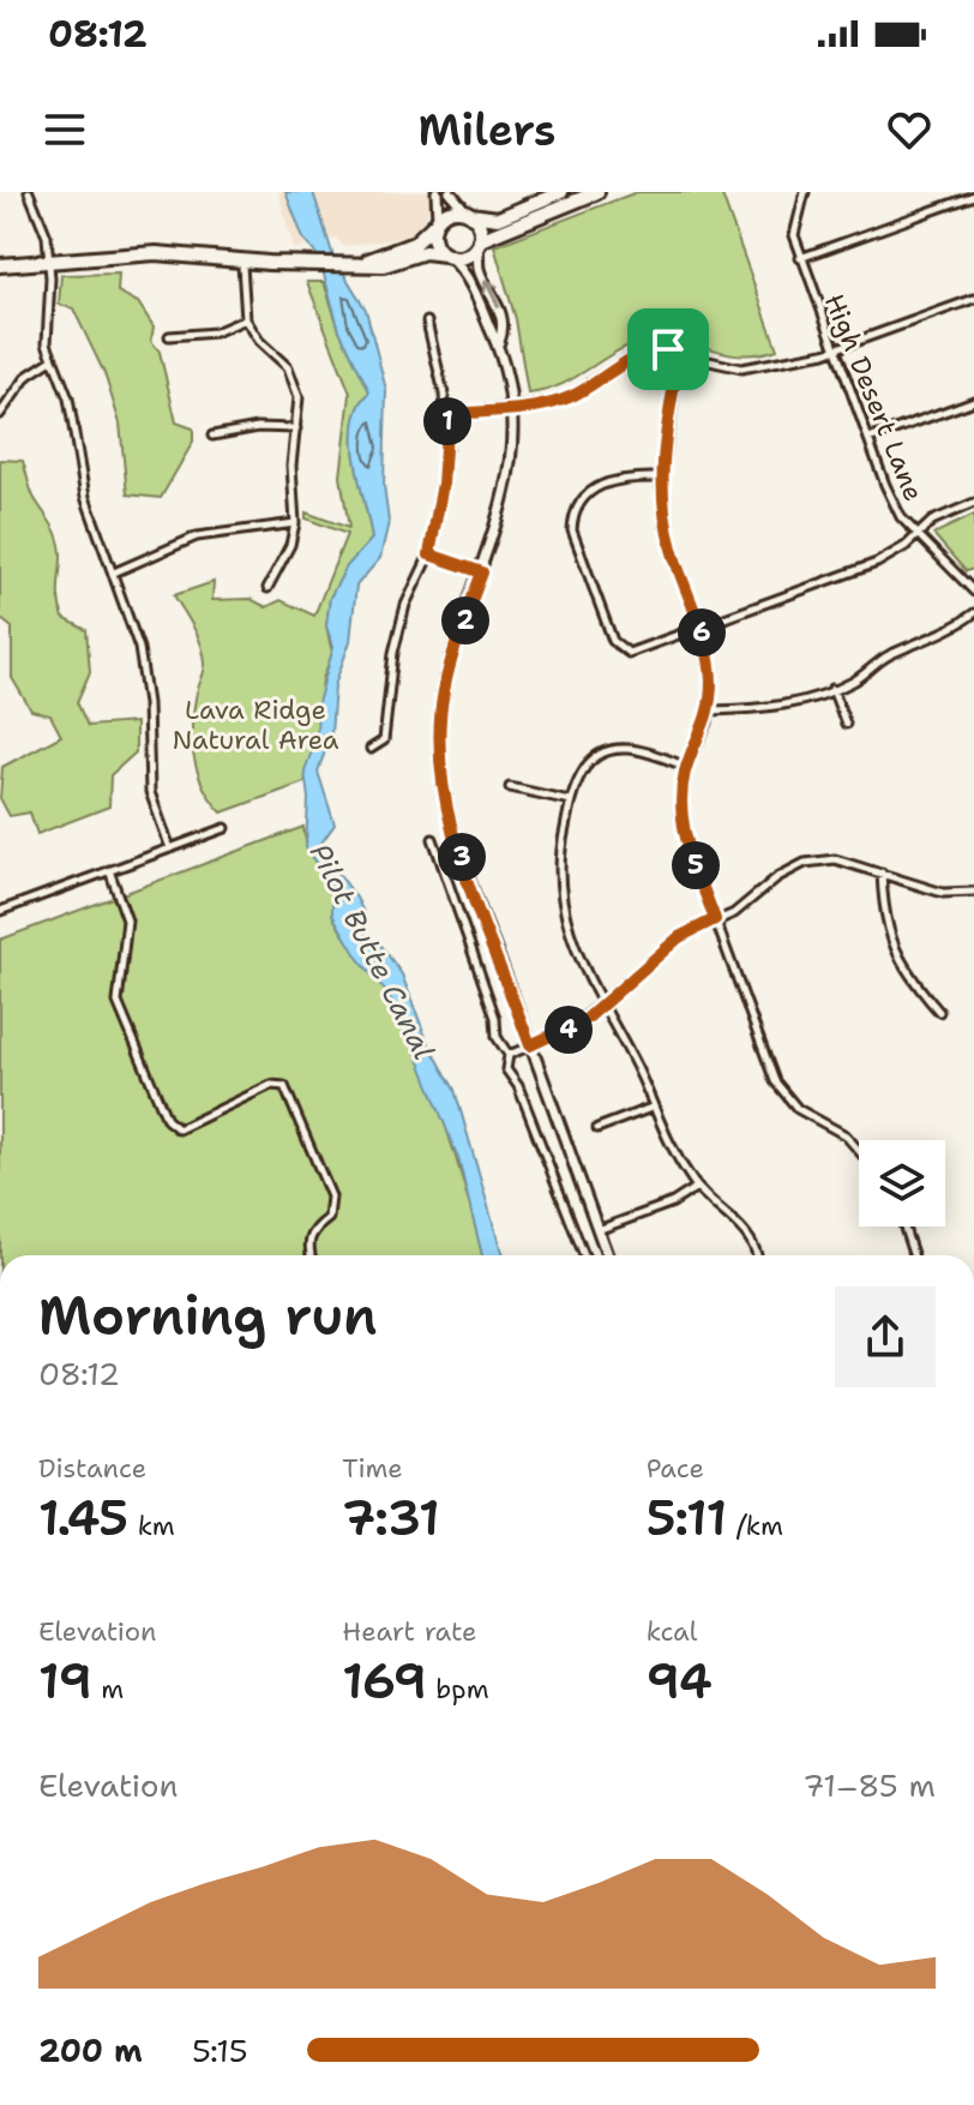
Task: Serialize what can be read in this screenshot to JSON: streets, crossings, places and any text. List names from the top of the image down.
{
  "streets": {
    "street": ["High Desert Lane"]
  },
  "water": ["Pilot Butte Canal"],
  "parks": ["Lava Ridge Natural Area"],
  "page": {
    "status": "08:12",
    "header": "Milers",
    "pins": [
      "1",
      "2",
      "6",
      "3",
      "5",
      "4"
    ],
    "heading": ["Morning run", "08:12"],
    "stats": [
      ["Distance", "1.45 km"],
      ["Time", "7:31"],
      ["Pace", "5:11 /km"],
      ["Elevation", "19 m"],
      ["Heart rate", "169 bpm"],
      ["kcal", "94"]
    ],
    "chart": ["Elevation", "71–85 m"],
    "list": [
      {
        "name": "200 m",
        "note": "5:15"
      }
    ]
  }
}
